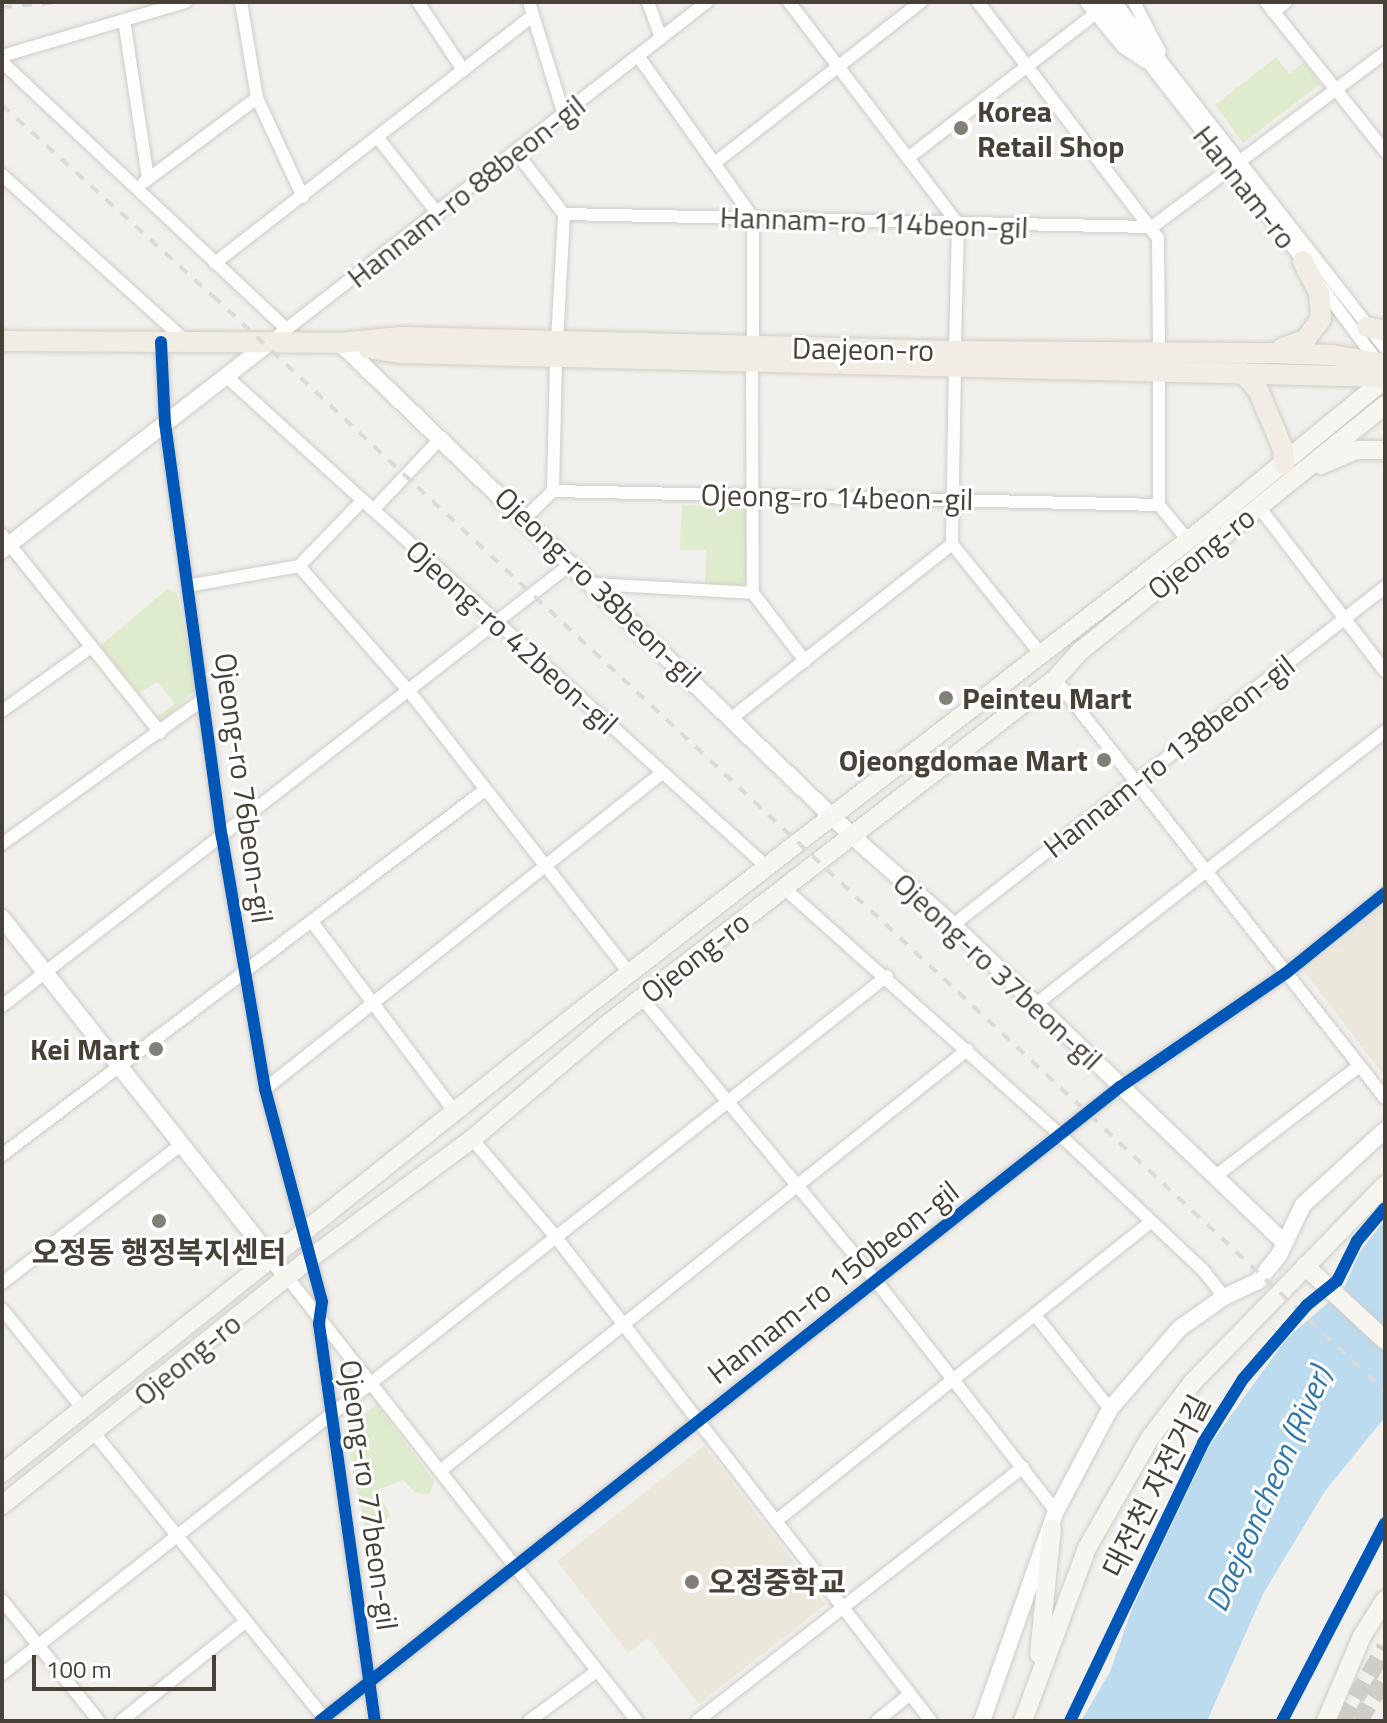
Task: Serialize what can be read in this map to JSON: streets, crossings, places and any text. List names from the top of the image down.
{
  "streets": {
    "main road": ["Daejeon-ro", "Ojeong-ro"],
    "street": [
      "Hannam-ro",
      "Hannam-ro 88beon-gil",
      "Hannam-ro 114beon-gil",
      "Ojeong-ro 14beon-gil",
      "Ojeong-ro 38beon-gil",
      "Ojeong-ro 42beon-gil",
      "Hannam-ro 138beon-gil",
      "Ojeong-ro 76beon-gil",
      "Ojeong-ro 37beon-gil",
      "Hannam-ro 150beon-gil",
      "Ojeong-ro 77beon-gil"
    ],
    "cycle path": ["대전천 자전거길"]
  },
  "crossings": [
    ["Hannam-ro", "Daejeon-ro"],
    ["Hannam-ro", "Ojeong-ro"],
    ["Hannam-ro 88beon-gil", "Daejeon-ro"],
    ["Daejeon-ro", "Ojeong-ro"],
    ["Daejeon-ro", "Ojeong-ro 38beon-gil"],
    ["Daejeon-ro", "Ojeong-ro 76beon-gil"],
    ["Ojeong-ro", "Ojeong-ro 38beon-gil"],
    ["Ojeong-ro", "Ojeong-ro 42beon-gil"],
    ["Ojeong-ro", "Ojeong-ro 76beon-gil"],
    ["Ojeong-ro", "Ojeong-ro 37beon-gil"],
    ["Ojeong-ro", "Ojeong-ro 77beon-gil"],
    ["Ojeong-ro 38beon-gil", "Ojeong-ro 37beon-gil"],
    ["Hannam-ro 138beon-gil", "Ojeong-ro 37beon-gil"],
    ["Ojeong-ro 76beon-gil", "Ojeong-ro 77beon-gil"],
    ["Ojeong-ro 37beon-gil", "Hannam-ro 150beon-gil"],
    ["Hannam-ro 150beon-gil", "Ojeong-ro 77beon-gil"]
  ],
  "water": ["Daejeoncheon (River)"],
  "places": [
    "Korea Retail Shop",
    "Peinteu Mart",
    "Ojeongdomae Mart",
    "Kei Mart",
    "오정동 행정복지센터",
    "오정중학교"
  ],
  "scale_bar": "100 m"
}
